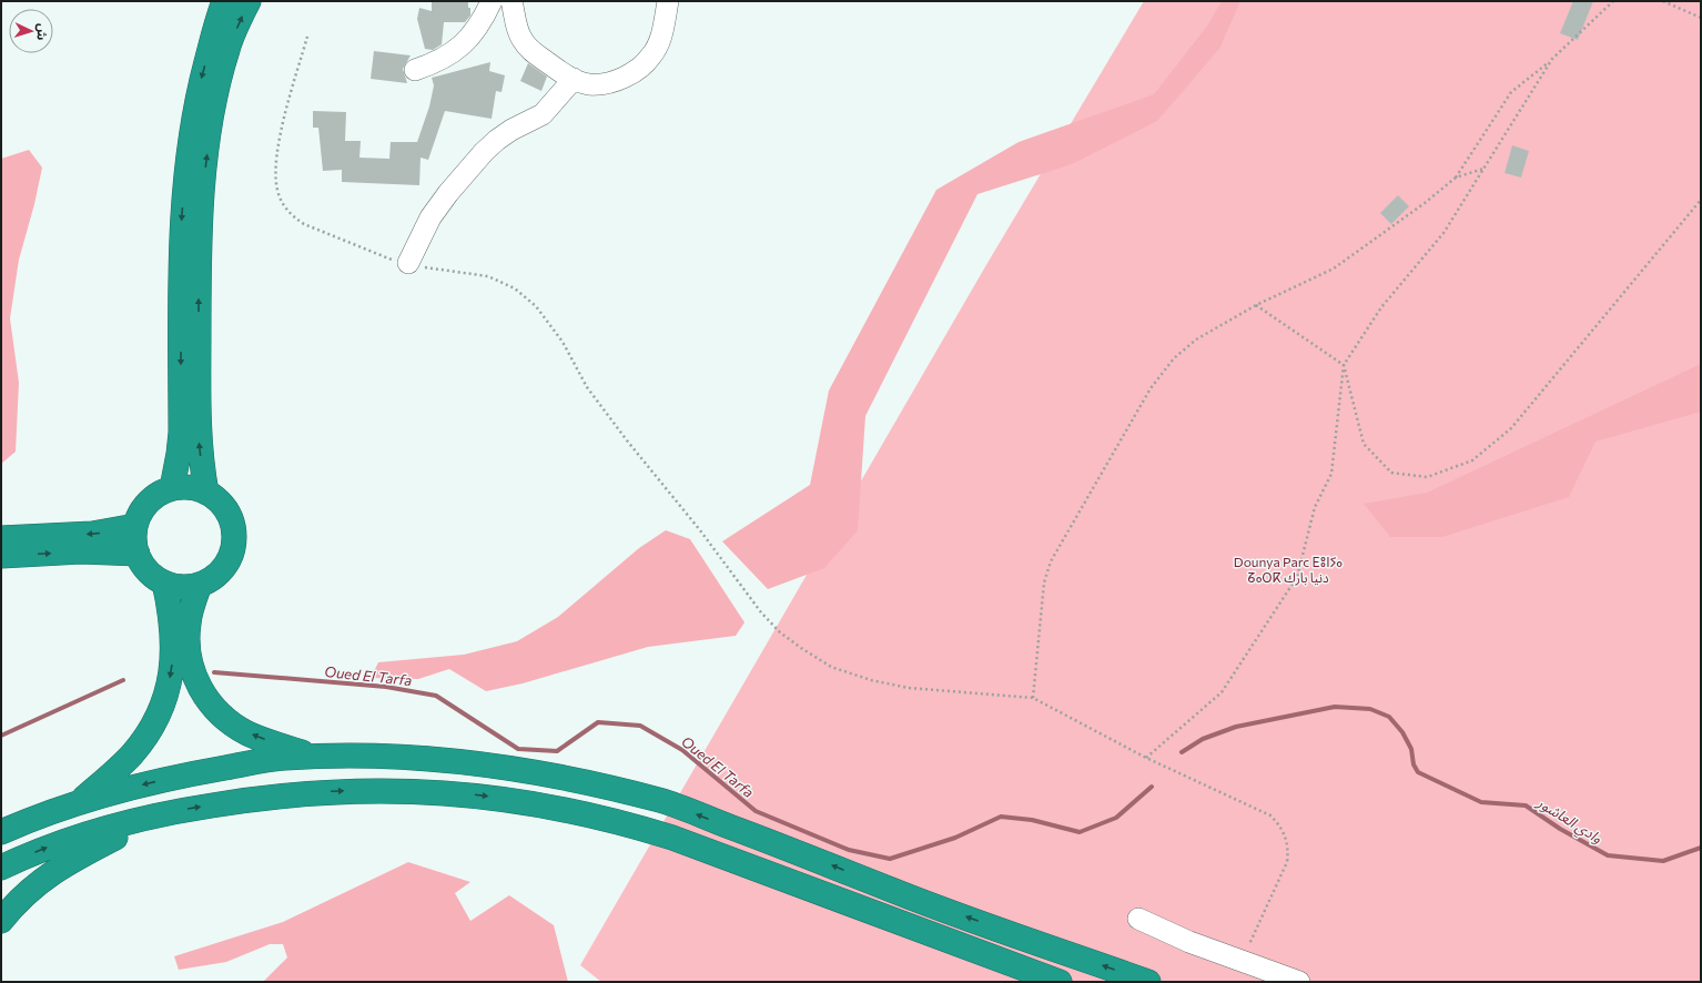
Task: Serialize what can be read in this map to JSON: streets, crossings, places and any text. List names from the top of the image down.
{
  "water": ["Oued El Tarfa", "وادي العاشور"],
  "parks": ["Dounya Parc ⴹⵓⵏⵢⴰ ⵒⴰⵔⴽ دنيا بارك"],
  "north": "right"
}
